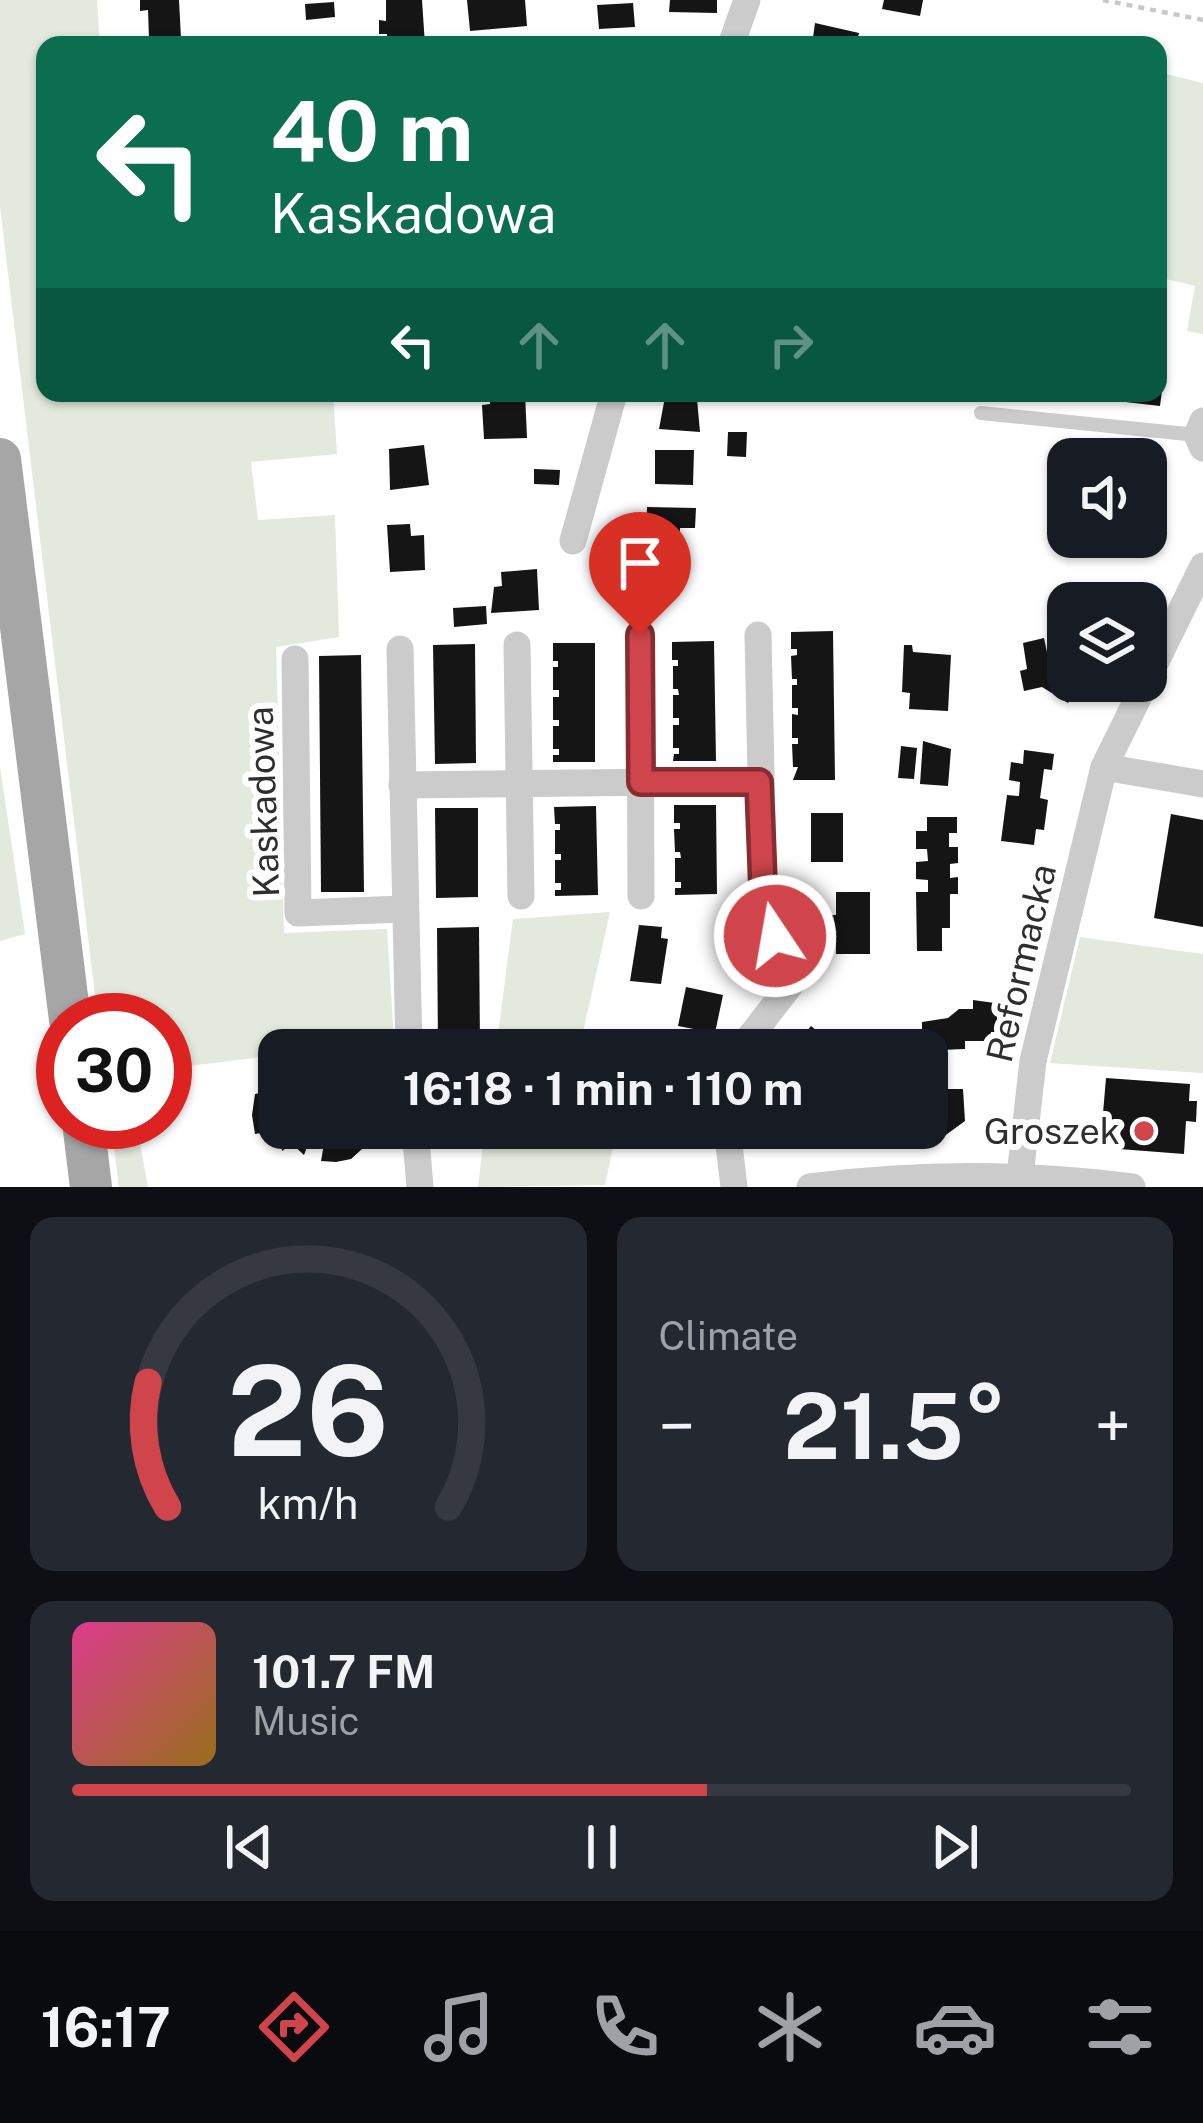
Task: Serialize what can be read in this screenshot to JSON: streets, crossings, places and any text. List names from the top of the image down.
{
  "streets": {
    "street": ["Kaskadowa", "Reformacka"]
  },
  "places": ["Groszek"],
  "page": {
    "turn": ["40 m", "Kaskadowa"],
    "limit": "30",
    "trip": "16:18 · 1 min · 110 m",
    "tile": "Climate",
    "heat": ["−", "21.5°", "+"],
    "song": ["101.7 FM", "Music"],
    "tabs": "16:17",
    "gauge": ["26", "km/h"]
  }
}
